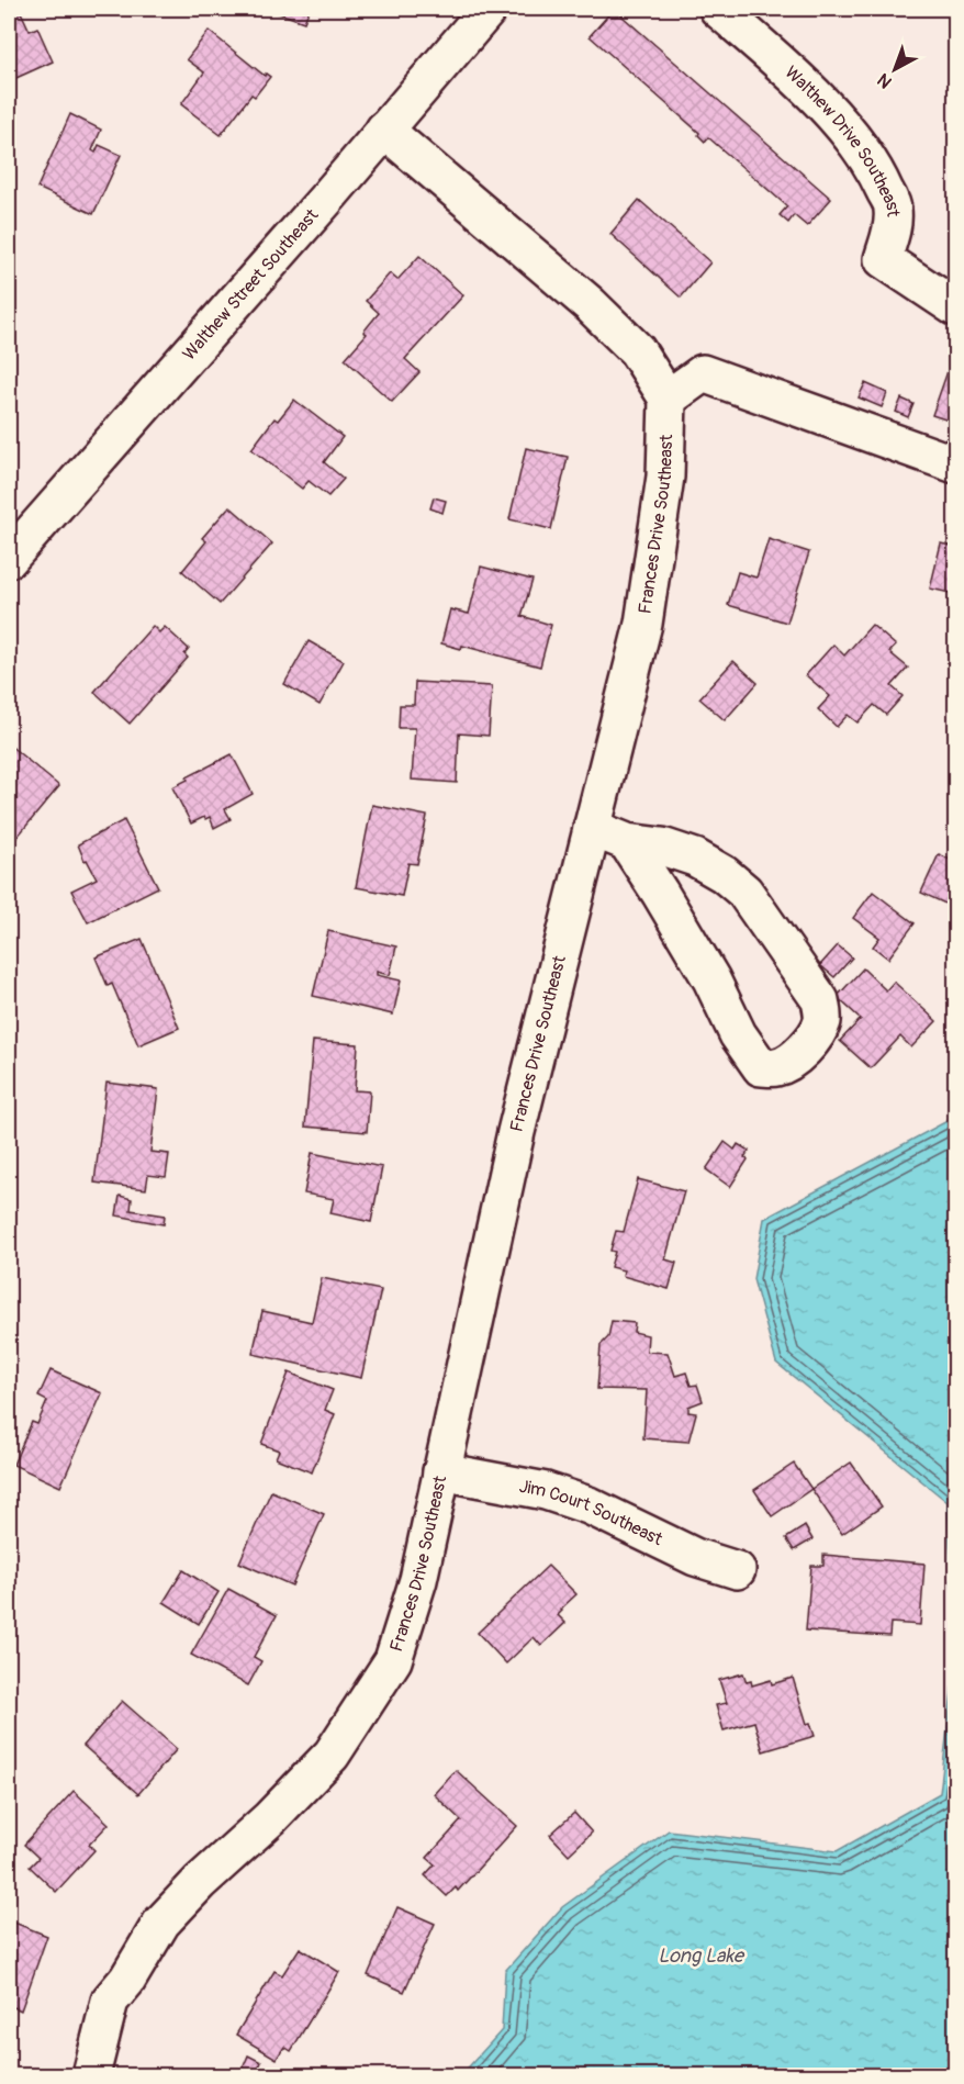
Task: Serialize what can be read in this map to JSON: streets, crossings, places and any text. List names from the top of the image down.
{
  "streets": {
    "street": [
      "Walthew Drive Southeast",
      "Walthew Street Southeast",
      "Frances Drive Southeast",
      "Jim Court Southeast"
    ]
  },
  "crossings": [
    ["Frances Drive Southeast", "Jim Court Southeast"]
  ],
  "water": ["Long Lake"],
  "north": "bottom left"
}
